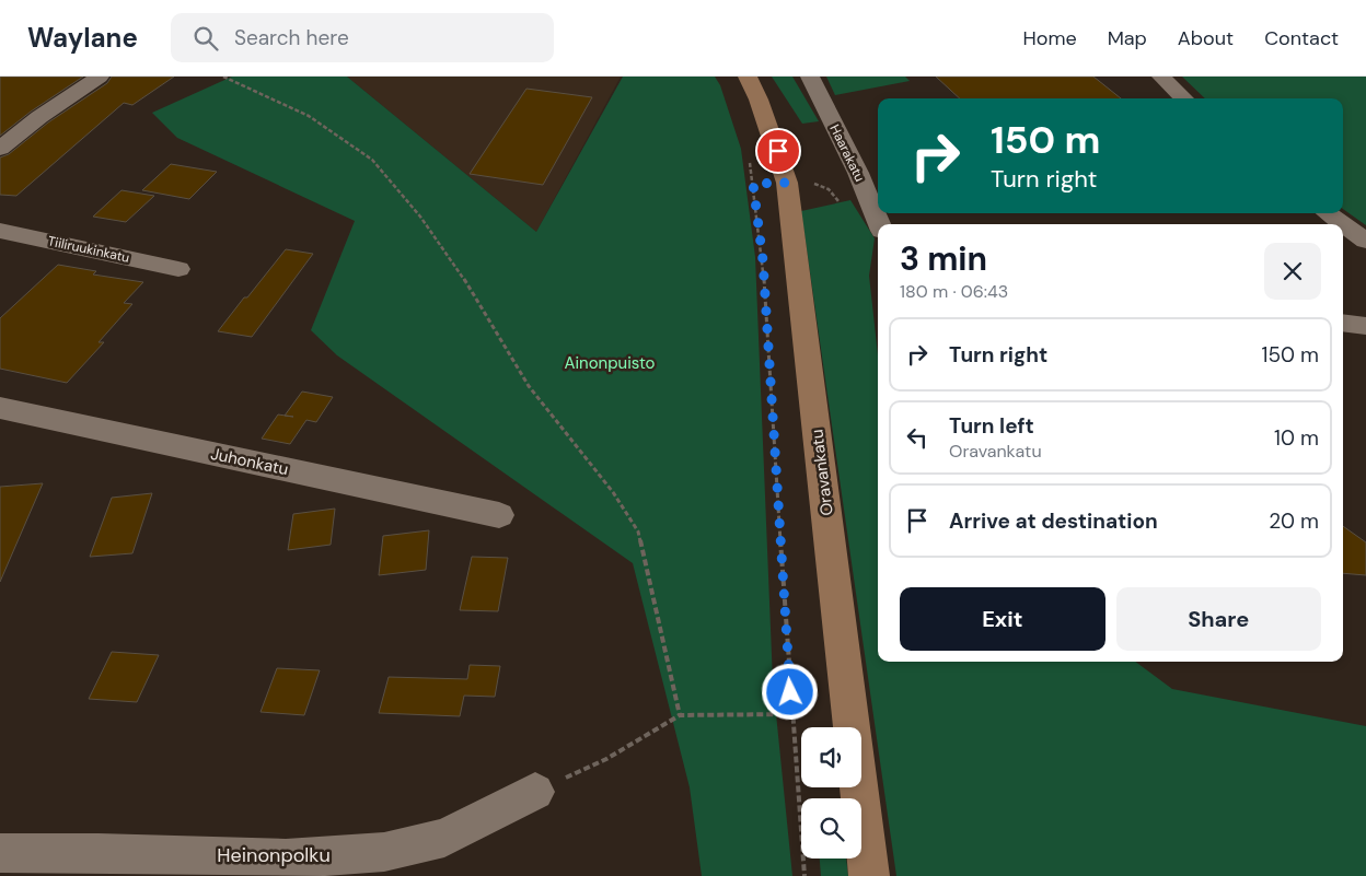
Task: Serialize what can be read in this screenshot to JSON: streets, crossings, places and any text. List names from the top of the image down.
{
  "streets": {
    "street": [
      "Haarakatu",
      "Tiiliruukinkatu",
      "Juhonkatu",
      "Oravankatu",
      "Heinonpolku"
    ]
  },
  "parks": ["Ainonpuisto"],
  "page": {
    "header": "Waylane",
    "search": "Search here",
    "nav": [
      "Home",
      "Map",
      "About",
      "Contact"
    ],
    "turn": ["150 m", "Turn right"],
    "heading": ["3 min", "180 m · 06:43"],
    "list": [
      {
        "name": "Turn right",
        "value": "150 m"
      },
      {
        "name": "Turn left",
        "note": "Oravankatu",
        "value": "10 m"
      },
      {
        "name": "Arrive at destination",
        "value": "20 m"
      }
    ],
    "buttons": ["Exit", "Share"]
  }
}
